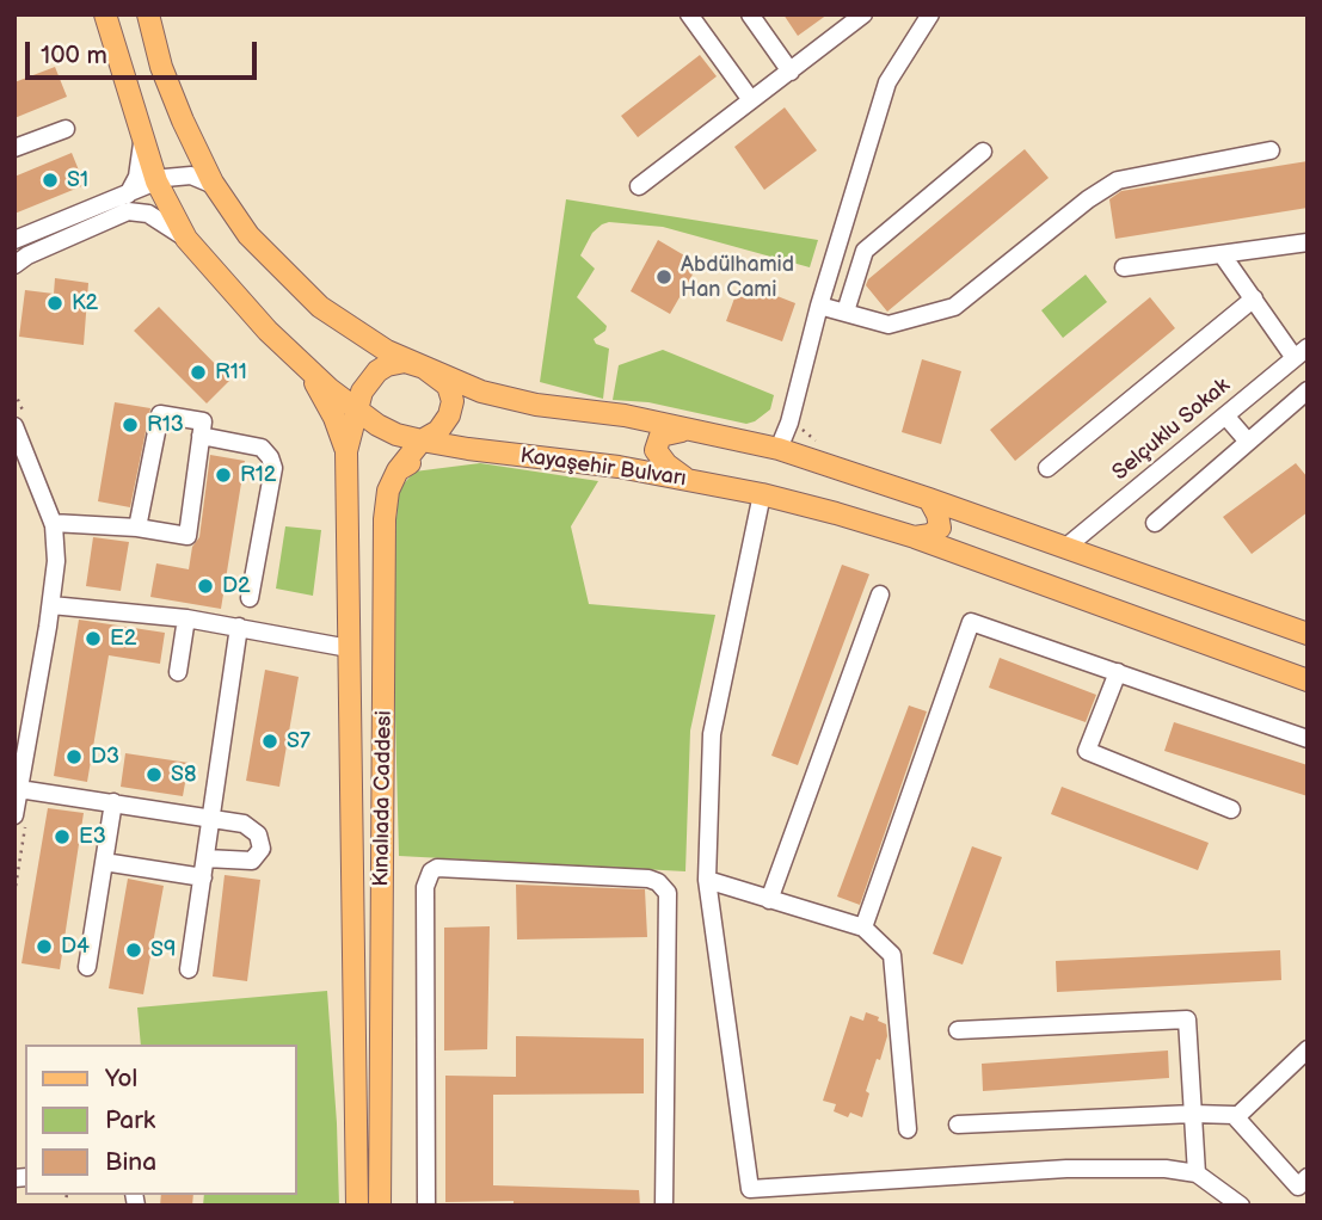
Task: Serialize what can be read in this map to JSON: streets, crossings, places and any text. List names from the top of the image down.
{
  "streets": {
    "main road": ["Kayaşehir Bulvarı", "Kınalıada Caddesi"],
    "street": ["Selçuklu Sokak"]
  },
  "crossings": [
    ["Kayaşehir Bulvarı", "Kınalıada Caddesi"]
  ],
  "places": [
    "S1",
    "Abdülhamid Han Cami",
    "K2",
    "R11",
    "R13",
    "R12",
    "D2",
    "E2",
    "S7",
    "D3",
    "S8",
    "E3",
    "D4",
    "S9"
  ],
  "legend": ["Yol", "Park", "Bina"],
  "scale_bar": "100 m"
}
